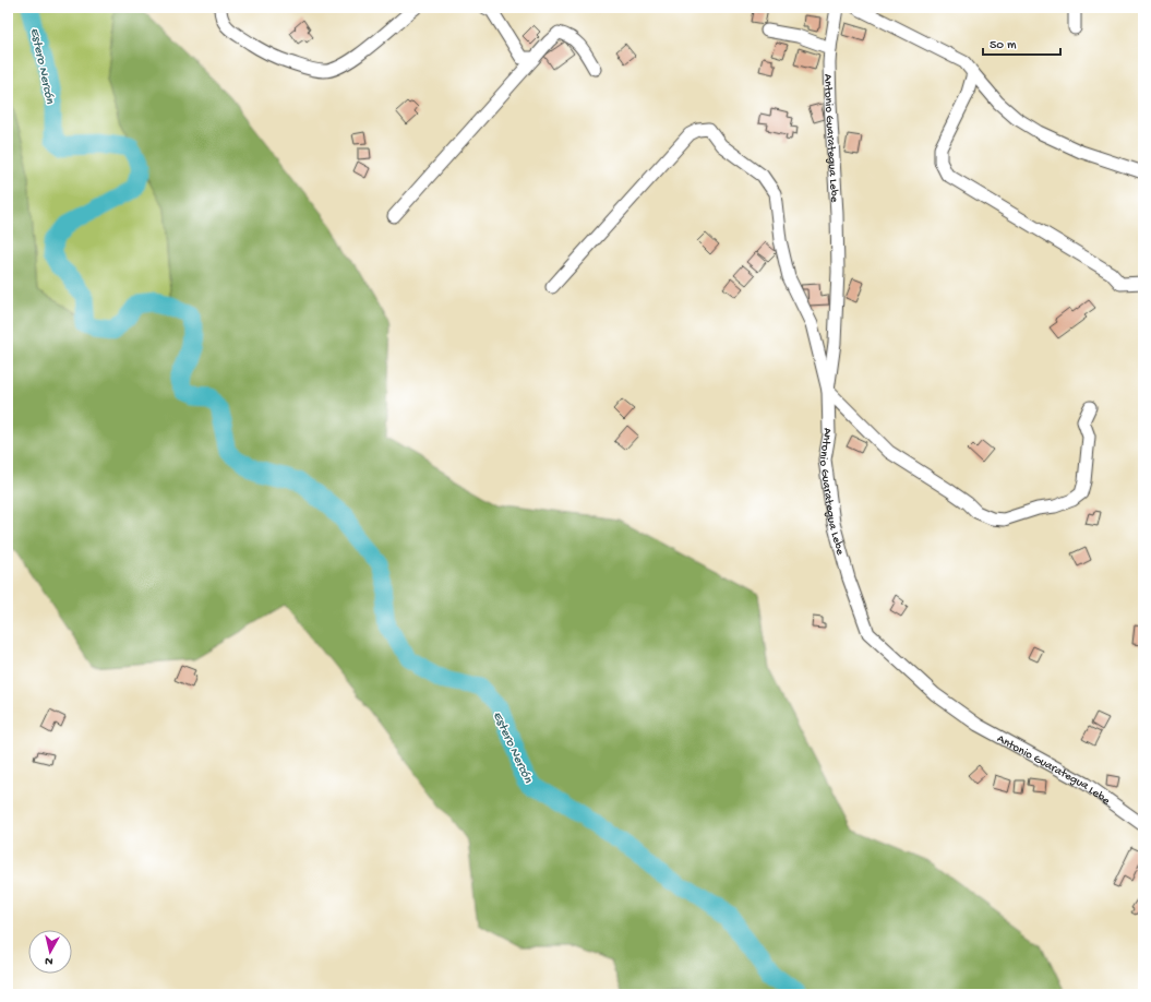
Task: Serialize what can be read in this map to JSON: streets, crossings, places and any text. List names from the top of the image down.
{
  "streets": {
    "street": ["Antonio Guarategua Lebe"]
  },
  "water": ["Estero Nercón"],
  "scale_bar": "50 m",
  "north": "bottom"
}
